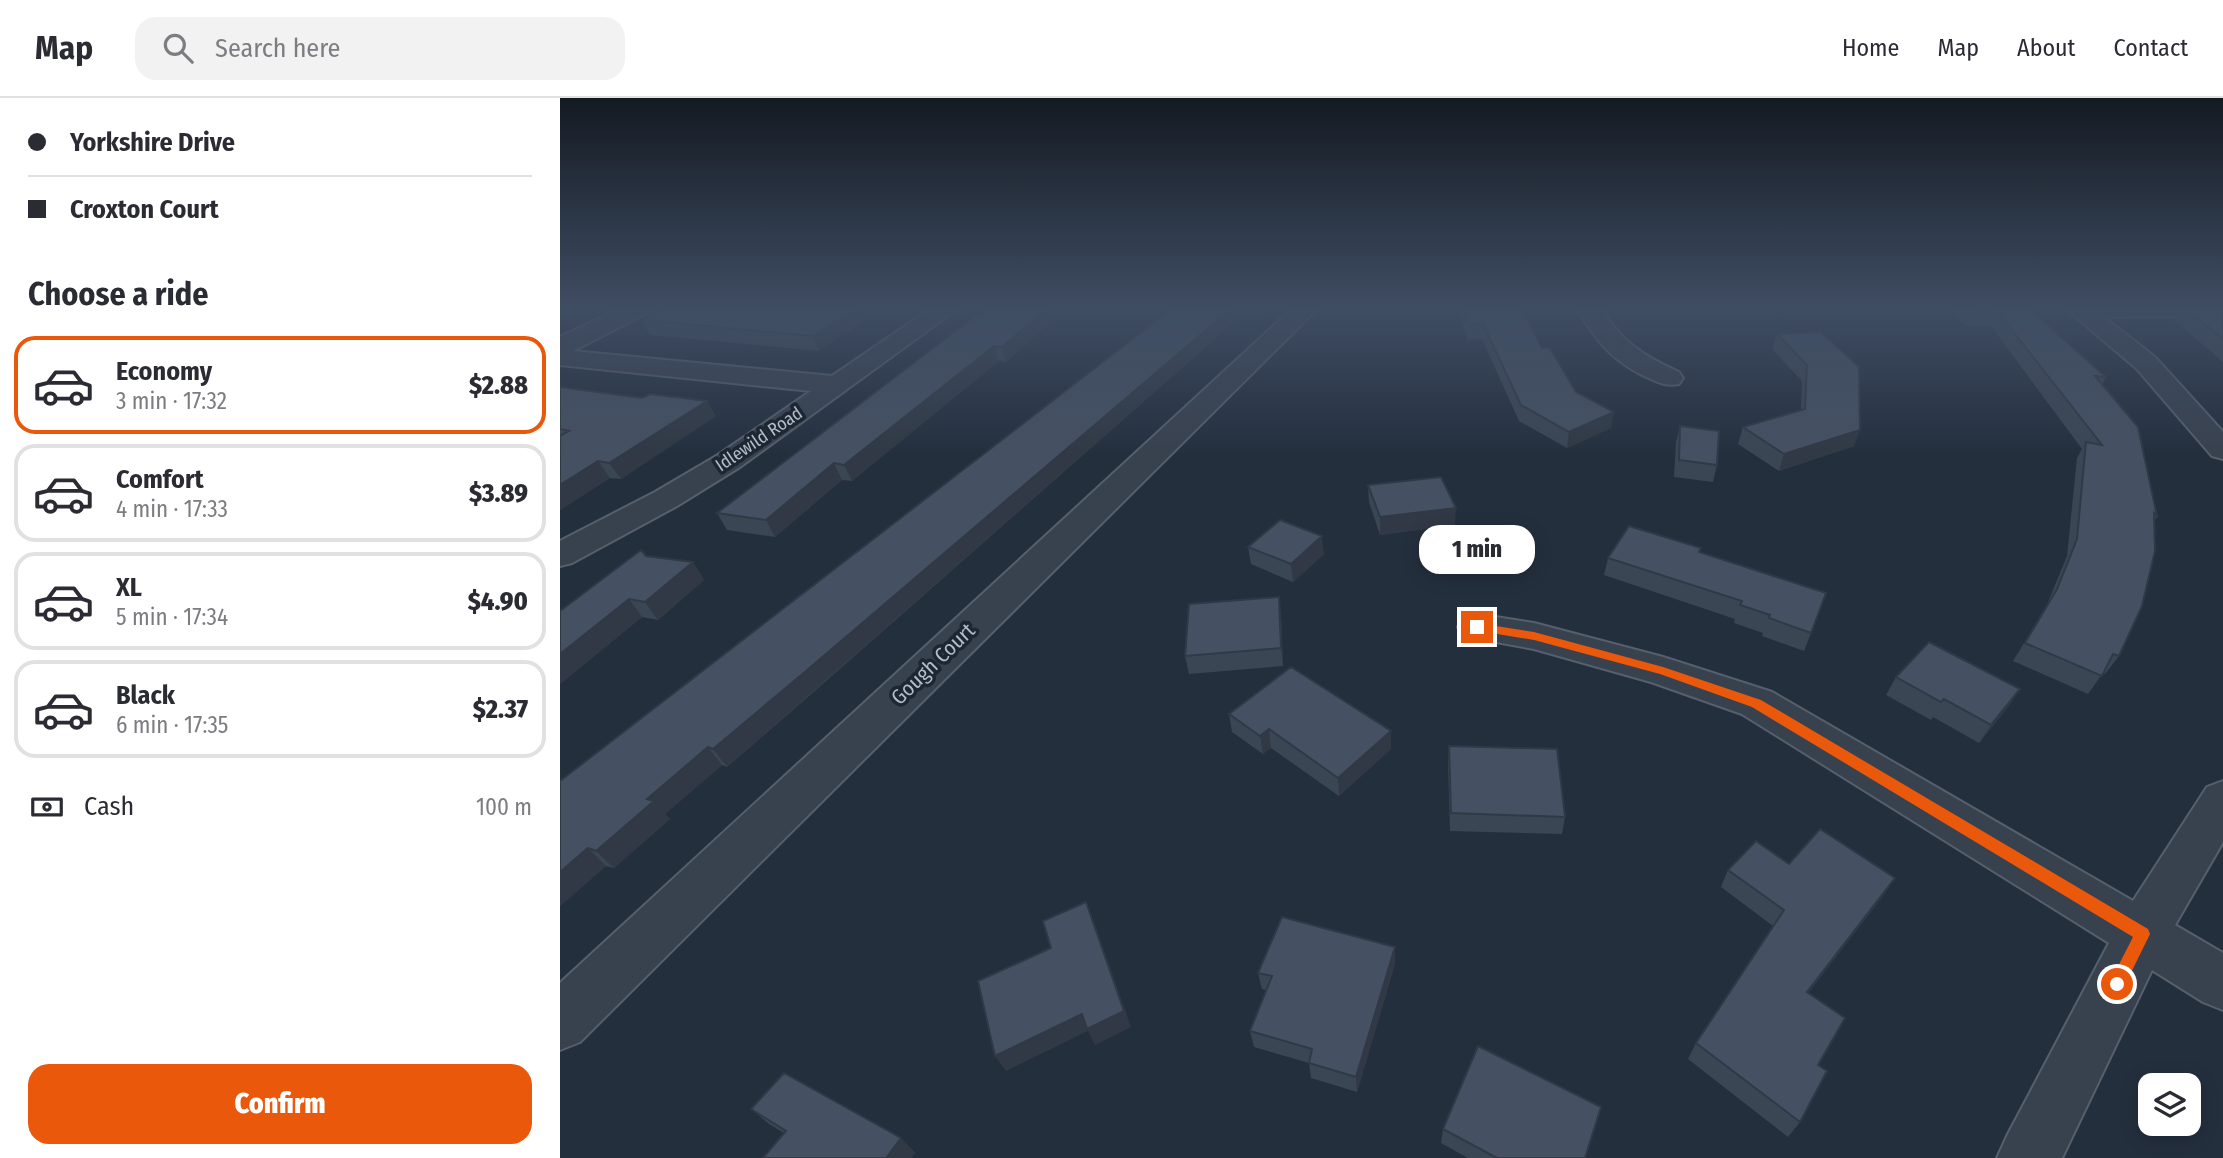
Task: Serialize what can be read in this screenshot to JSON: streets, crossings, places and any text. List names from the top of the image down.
{
  "streets": {
    "street": ["Idlewild Road", "Gough Court"]
  },
  "page": {
    "header": "Map",
    "search": "Search here",
    "nav": [
      "Home",
      "Map",
      "About",
      "Contact"
    ],
    "banner": ["Yorkshire Drive", "Croxton Court"],
    "heading": "Choose a ride",
    "list": [
      {
        "name": "Economy",
        "note": "3 min · 17:32",
        "value": "$2.88"
      },
      {
        "name": "Comfort",
        "note": "4 min · 17:33",
        "value": "$3.89"
      },
      {
        "name": "XL",
        "note": "5 min · 17:34",
        "value": "$4.90"
      },
      {
        "name": "Black",
        "note": "6 min · 17:35",
        "value": "$2.37"
      }
    ],
    "bubble": "1 min",
    "pay": ["Cash", "100 m"],
    "buttons": "Confirm"
  }
}
